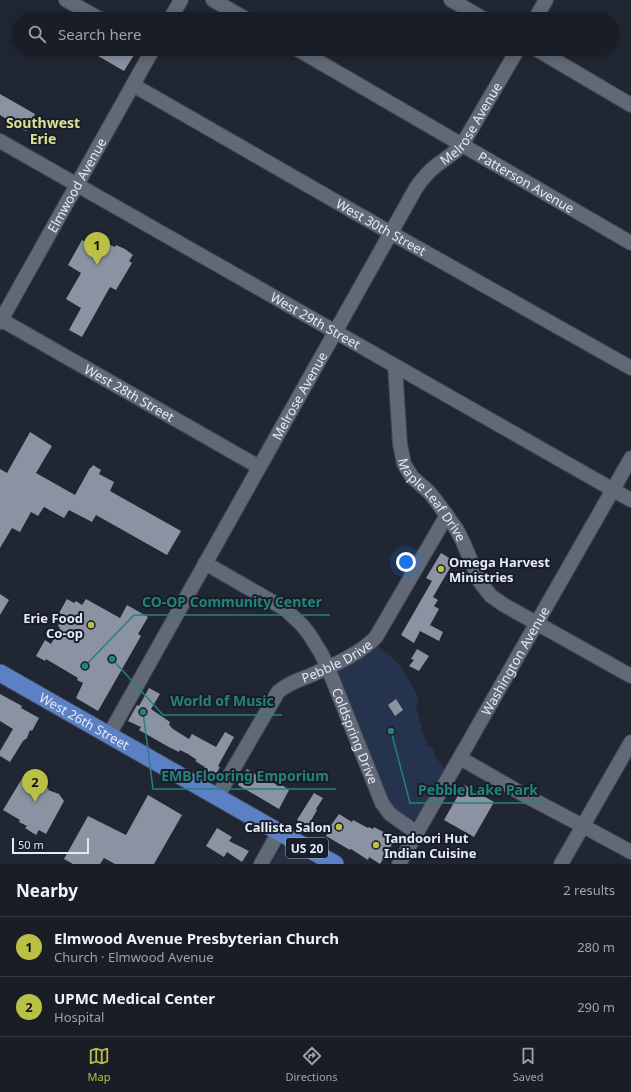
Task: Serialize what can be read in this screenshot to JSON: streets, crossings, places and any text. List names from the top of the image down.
{
  "streets": {
    "main road": ["West 26th Street", "US 20"],
    "street": [
      "Melrose Avenue",
      "Patterson Avenue",
      "Elmwood Avenue",
      "West 30th Street",
      "West 29th Street",
      "West 28th Street",
      "Maple Leaf Drive",
      "Pebble Drive",
      "Washington Avenue",
      "Coldspring Drive"
    ]
  },
  "crossings": [
    ["Melrose Avenue", "Patterson Avenue"],
    ["Melrose Avenue", "West 30th Street"],
    ["Melrose Avenue", "West 29th Street"],
    ["Melrose Avenue", "West 28th Street"],
    ["Melrose Avenue", "West 26th Street"],
    ["Melrose Avenue", "Coldspring Drive"],
    ["Elmwood Avenue", "West 30th Street"],
    ["Elmwood Avenue", "West 29th Street"],
    ["Elmwood Avenue", "West 28th Street"],
    ["West 29th Street", "Maple Leaf Drive"],
    ["West 29th Street", "Washington Avenue"],
    ["Maple Leaf Drive", "Pebble Drive"],
    ["Maple Leaf Drive", "Washington Avenue"],
    ["Pebble Drive", "West 26th Street"],
    ["Pebble Drive", "Coldspring Drive"],
    ["Washington Avenue", "Coldspring Drive"]
  ],
  "districts": ["Southwest Erie"],
  "places": [
    "Omega Harvest Ministries",
    "Erie Food Co-op",
    "World of Music",
    "CO-OP Community Center",
    "EMB Flooring Emporium",
    "Pebble Lake Park",
    "Callista Salon",
    "Tandoori Hut Indian Cuisine"
  ],
  "scale_bar": "50 m",
  "page": {
    "search": "Search here",
    "pins": ["1", "2"],
    "scale": "50 m",
    "heading": ["Nearby", "2 results"],
    "list": [
      {
        "mark": "1",
        "name": "Elmwood Avenue Presbyterian Church",
        "note": "Church · Elmwood Avenue",
        "value": "280 m"
      },
      {
        "mark": "2",
        "name": "UPMC Medical Center",
        "note": "Hospital",
        "value": "290 m"
      }
    ],
    "nav": ["Map", "Directions", "Saved"]
  }
}
